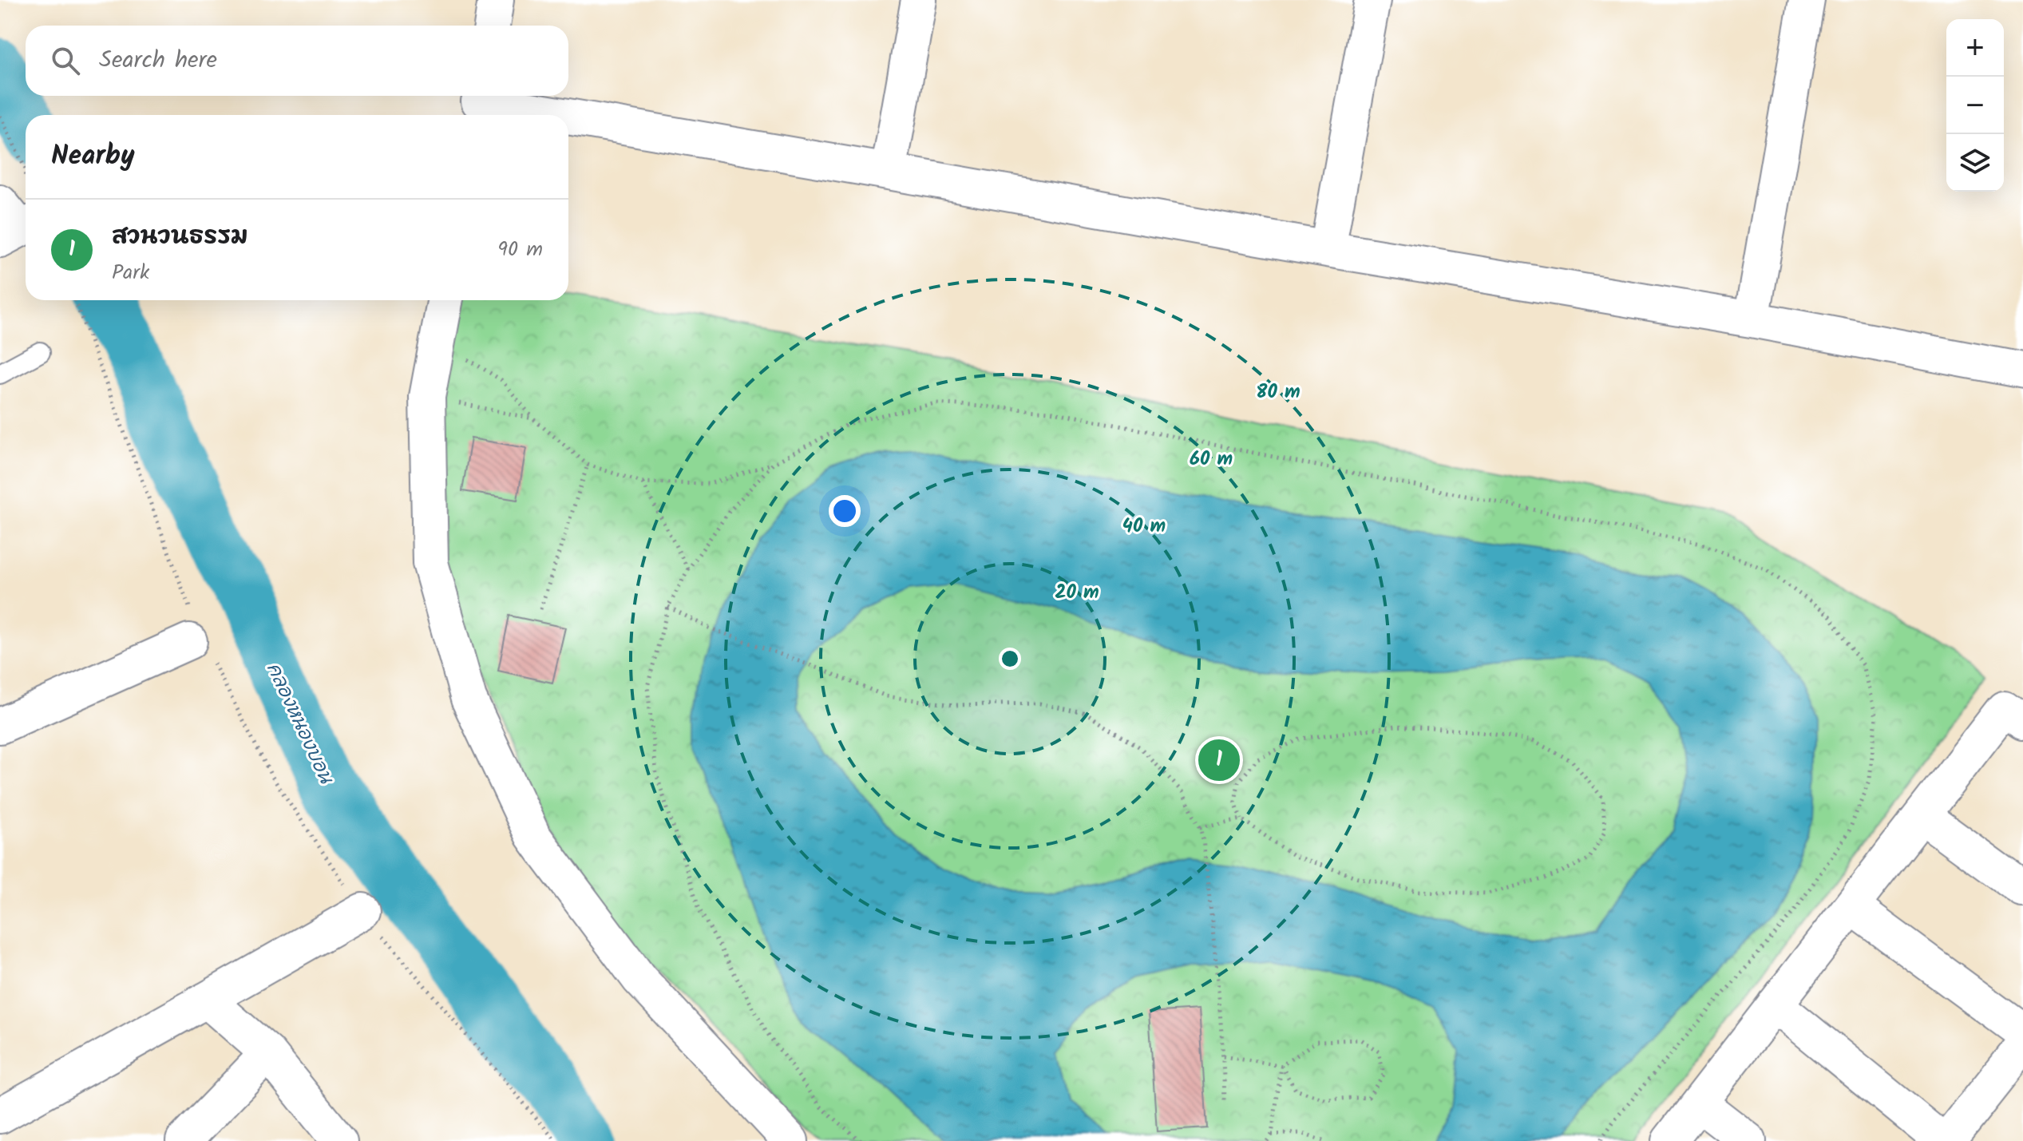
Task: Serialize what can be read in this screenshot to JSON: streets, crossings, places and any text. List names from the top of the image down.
{
  "water": ["คลองหนองบอน"],
  "page": {
    "map_buttons": ["+", "−"],
    "search": "Search here",
    "heading": "Nearby",
    "list": [
      {
        "mark": "1",
        "name": "สวนวนธรรม",
        "note": "Park",
        "value": "90 m"
      }
    ],
    "pins": "1"
  },
  "rings": [
    "80 m",
    "60 m",
    "40 m",
    "20 m"
  ]
}
